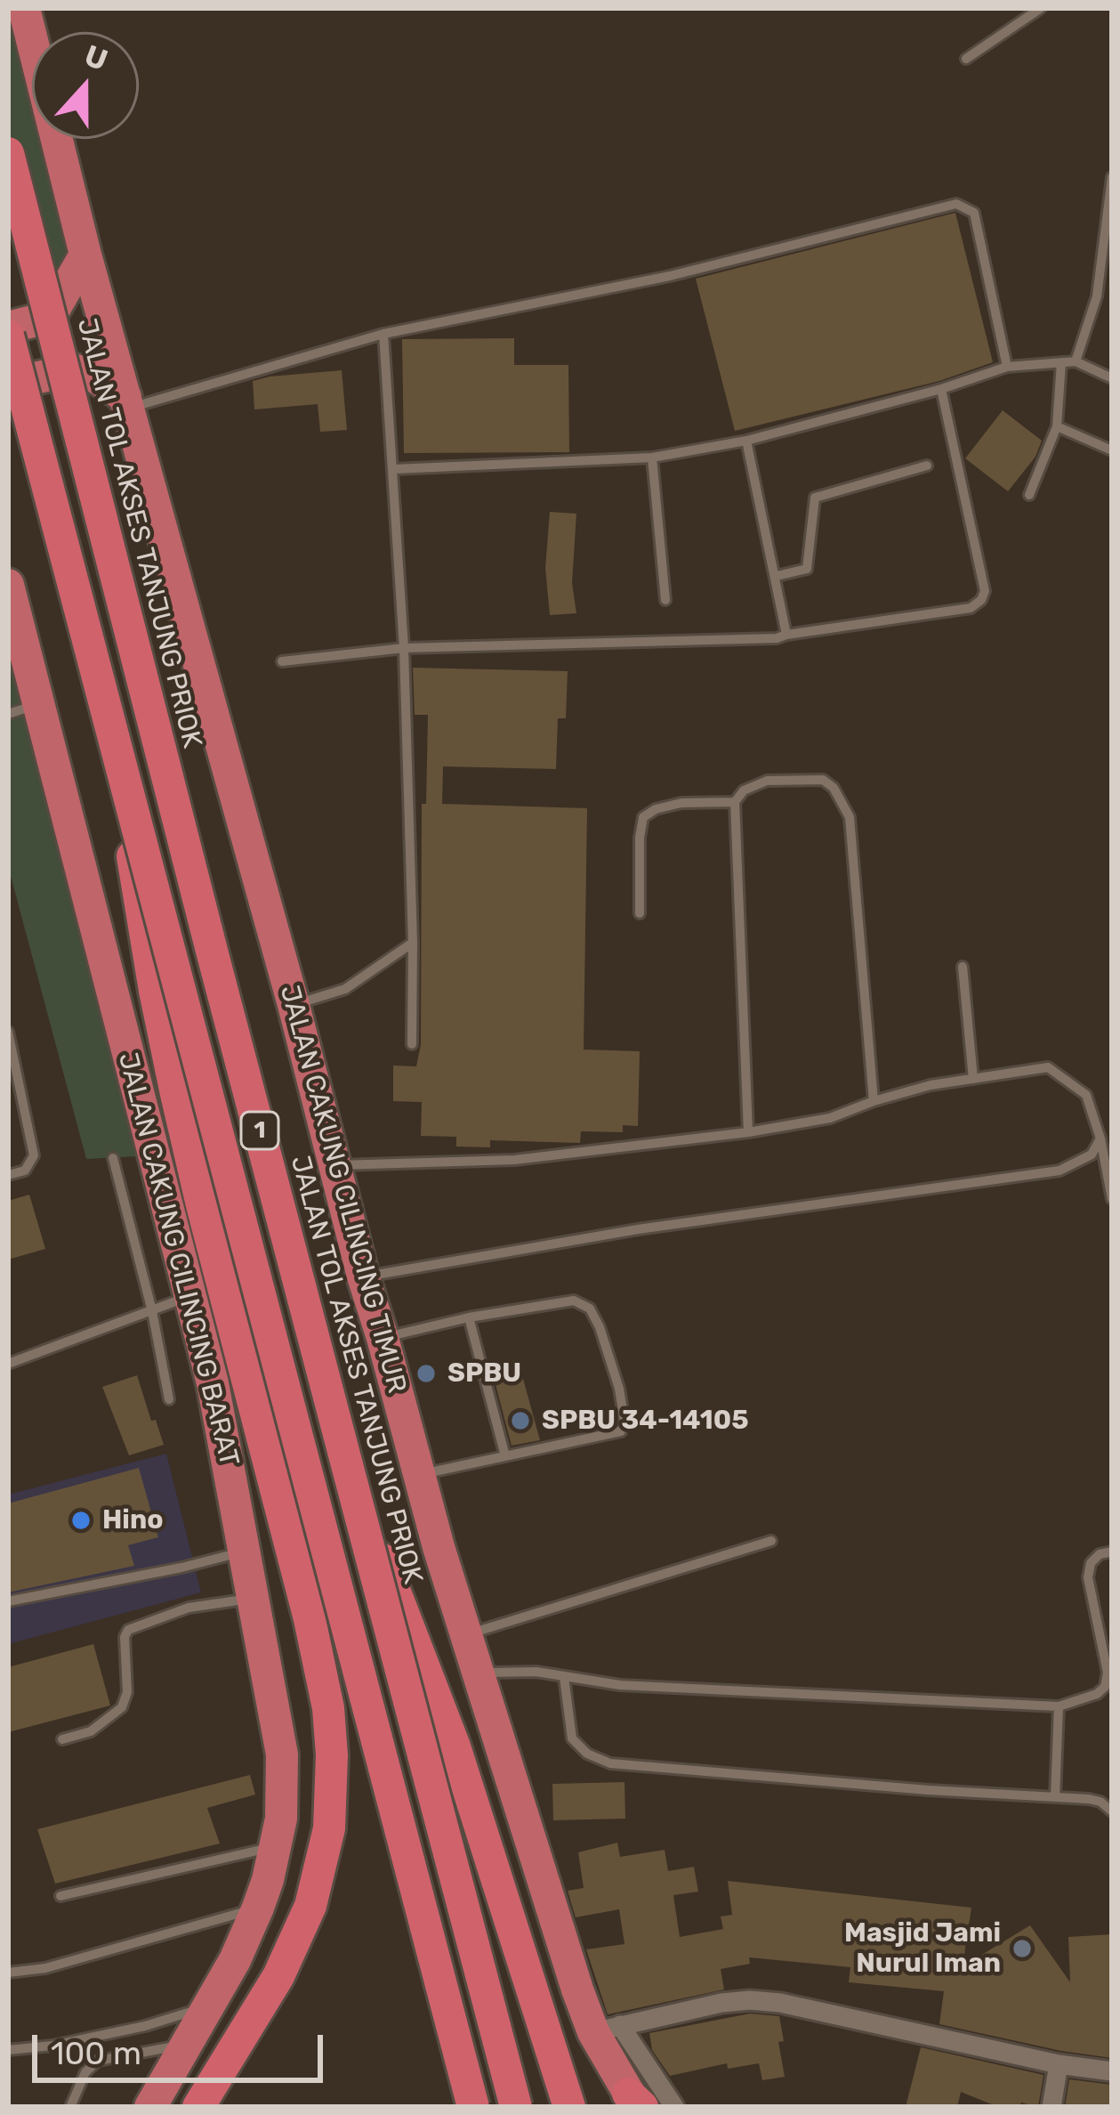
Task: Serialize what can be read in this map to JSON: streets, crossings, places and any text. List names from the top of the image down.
{
  "streets": {
    "highway": [
      "JALAN TOL AKSES TANJUNG PRIOK",
      "1",
      "JALAN CAKUNG CILINCING TIMUR",
      "JALAN CAKUNG CILINCING BARAT"
    ]
  },
  "places": [
    "SPBU",
    "SPBU 34-14105",
    "Hino",
    "Masjid Jami Nurul Iman"
  ],
  "scale_bar": "100 m",
  "north": "top"
}
